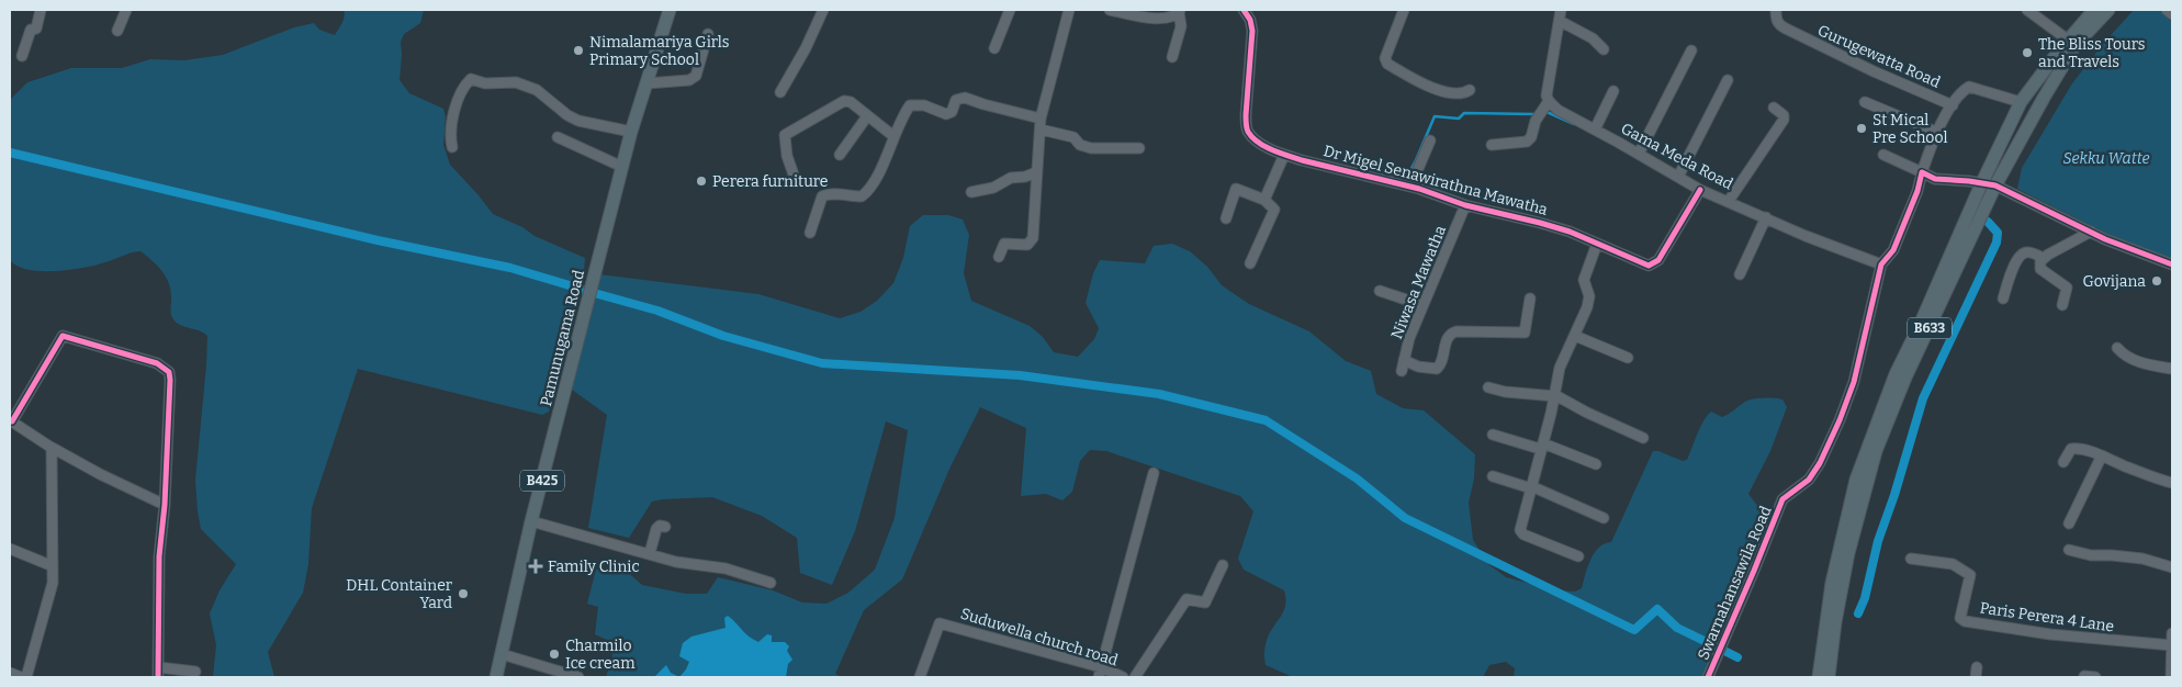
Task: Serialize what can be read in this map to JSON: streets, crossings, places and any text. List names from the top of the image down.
{
  "streets": {
    "main road": ["B633", "Pamunugama Road", "B425"],
    "street": [
      "Gurugewatta Road",
      "Gama Meda Road",
      "Dr Migel Senawirathna Mawatha",
      "Niwasa Mawatha",
      "Swarnahansawila Road",
      "Paris Perera 4 Lane",
      "Suduwella church road"
    ]
  },
  "crossings": [
    ["Gurugewatta Road", "Swarnahansawila Road"],
    ["Gama Meda Road", "Dr Migel Senawirathna Mawatha"],
    ["Gama Meda Road", "Swarnahansawila Road"],
    ["Dr Migel Senawirathna Mawatha", "Niwasa Mawatha"],
    ["B633", "Swarnahansawila Road"]
  ],
  "parks": ["Sekku Watte"],
  "places": {
    "other": [
      "Nimalamariya Girls Primary School",
      "The Bliss Tours and Travels",
      "St Mical Pre School",
      "Perera furniture",
      "Govijana",
      "DHL Container Yard",
      "Charmilo Ice cream"
    ],
    "health": ["Family Clinic"]
  }
}
